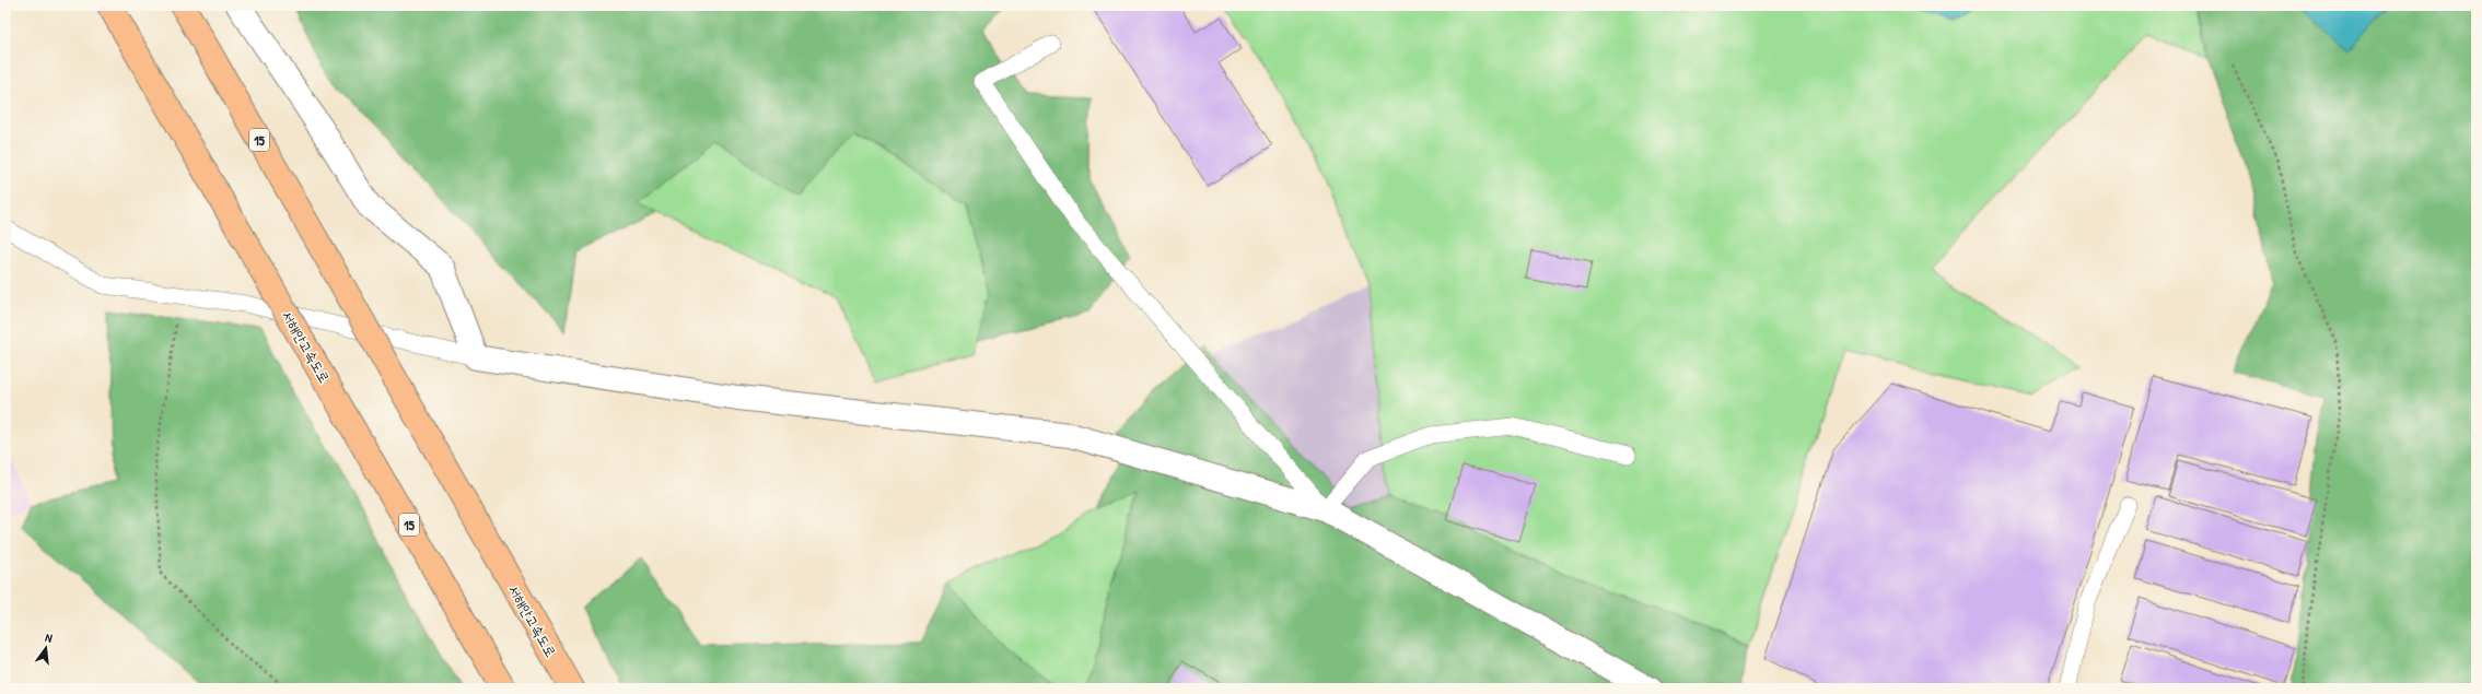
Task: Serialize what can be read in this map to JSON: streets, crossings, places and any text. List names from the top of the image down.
{
  "streets": {
    "highway": ["15", "서해안고속도로"]
  },
  "north": "top"
}
